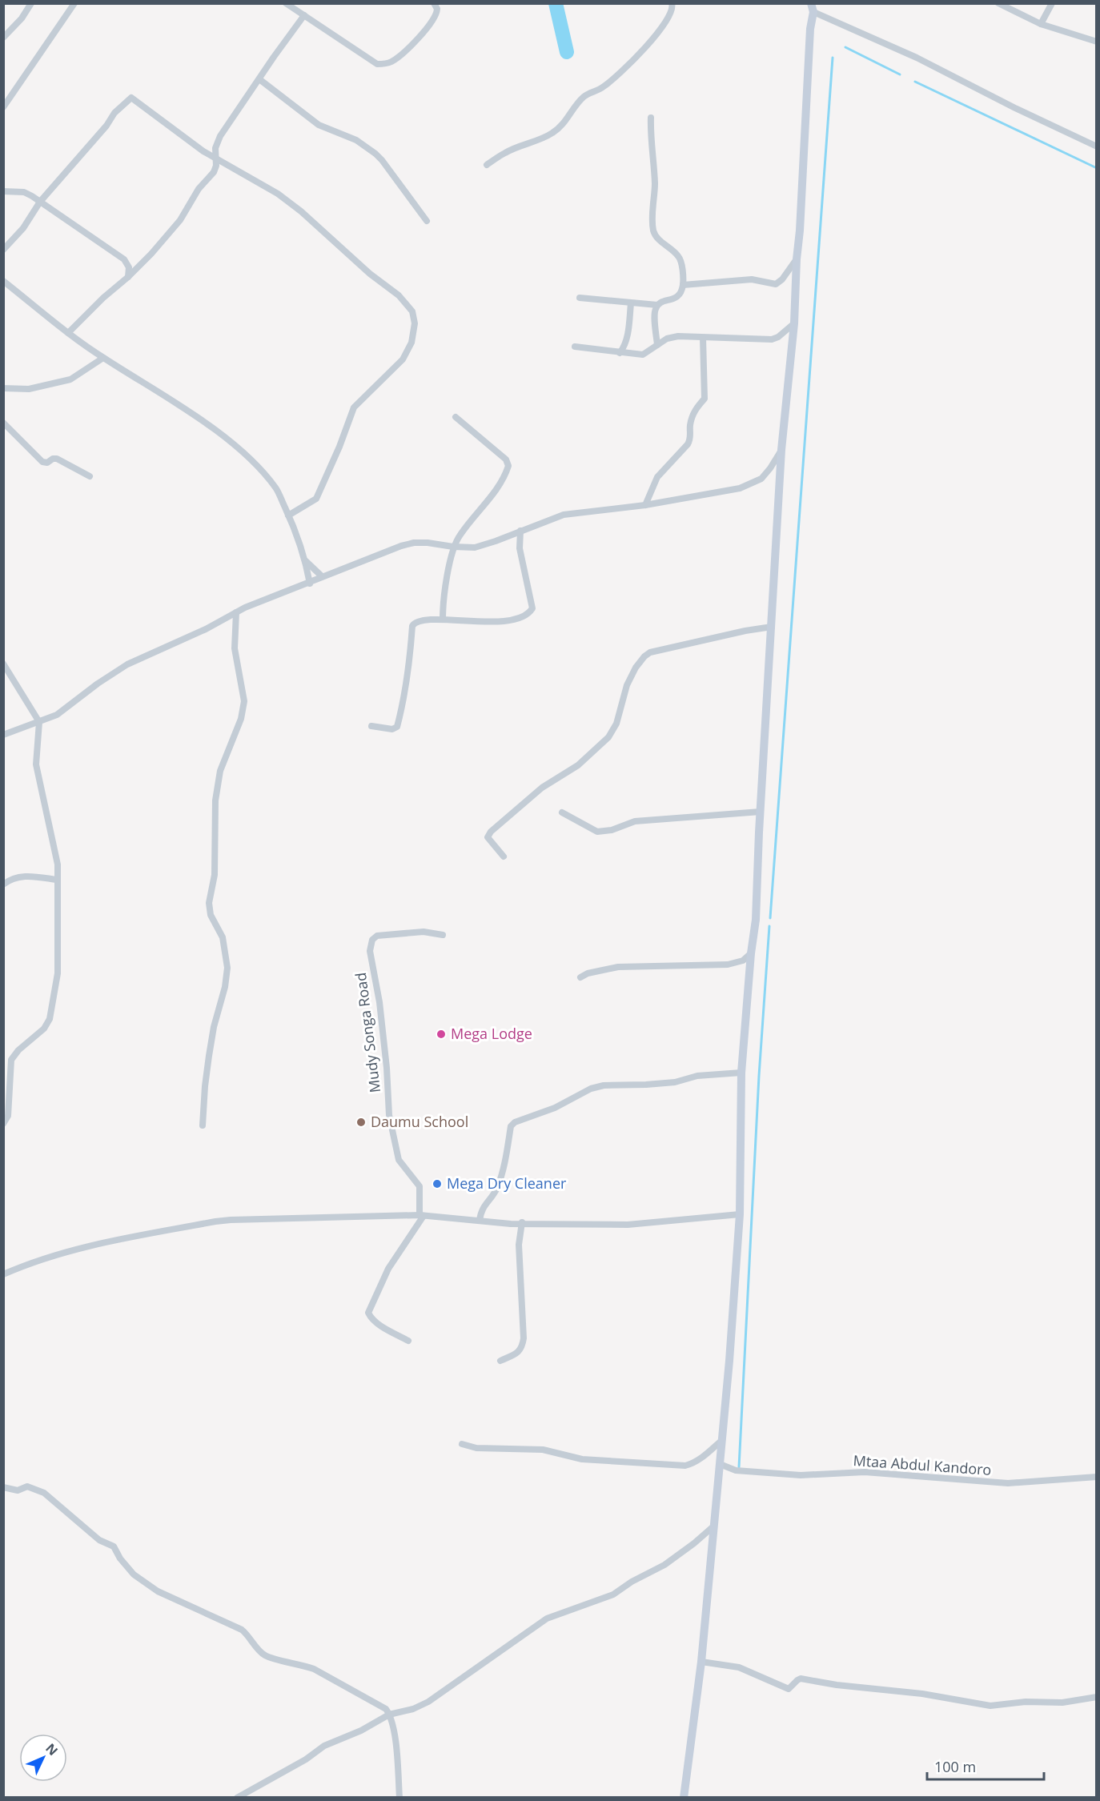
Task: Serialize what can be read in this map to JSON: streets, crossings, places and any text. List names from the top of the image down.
{
  "streets": {
    "street": ["Mudy Songa Road", "Mtaa Abdul Kandoro"]
  },
  "places": ["Mega Lodge", "Daumu School", "Mega Dry Cleaner"],
  "scale_bar": "100 m",
  "north": "top right"
}
